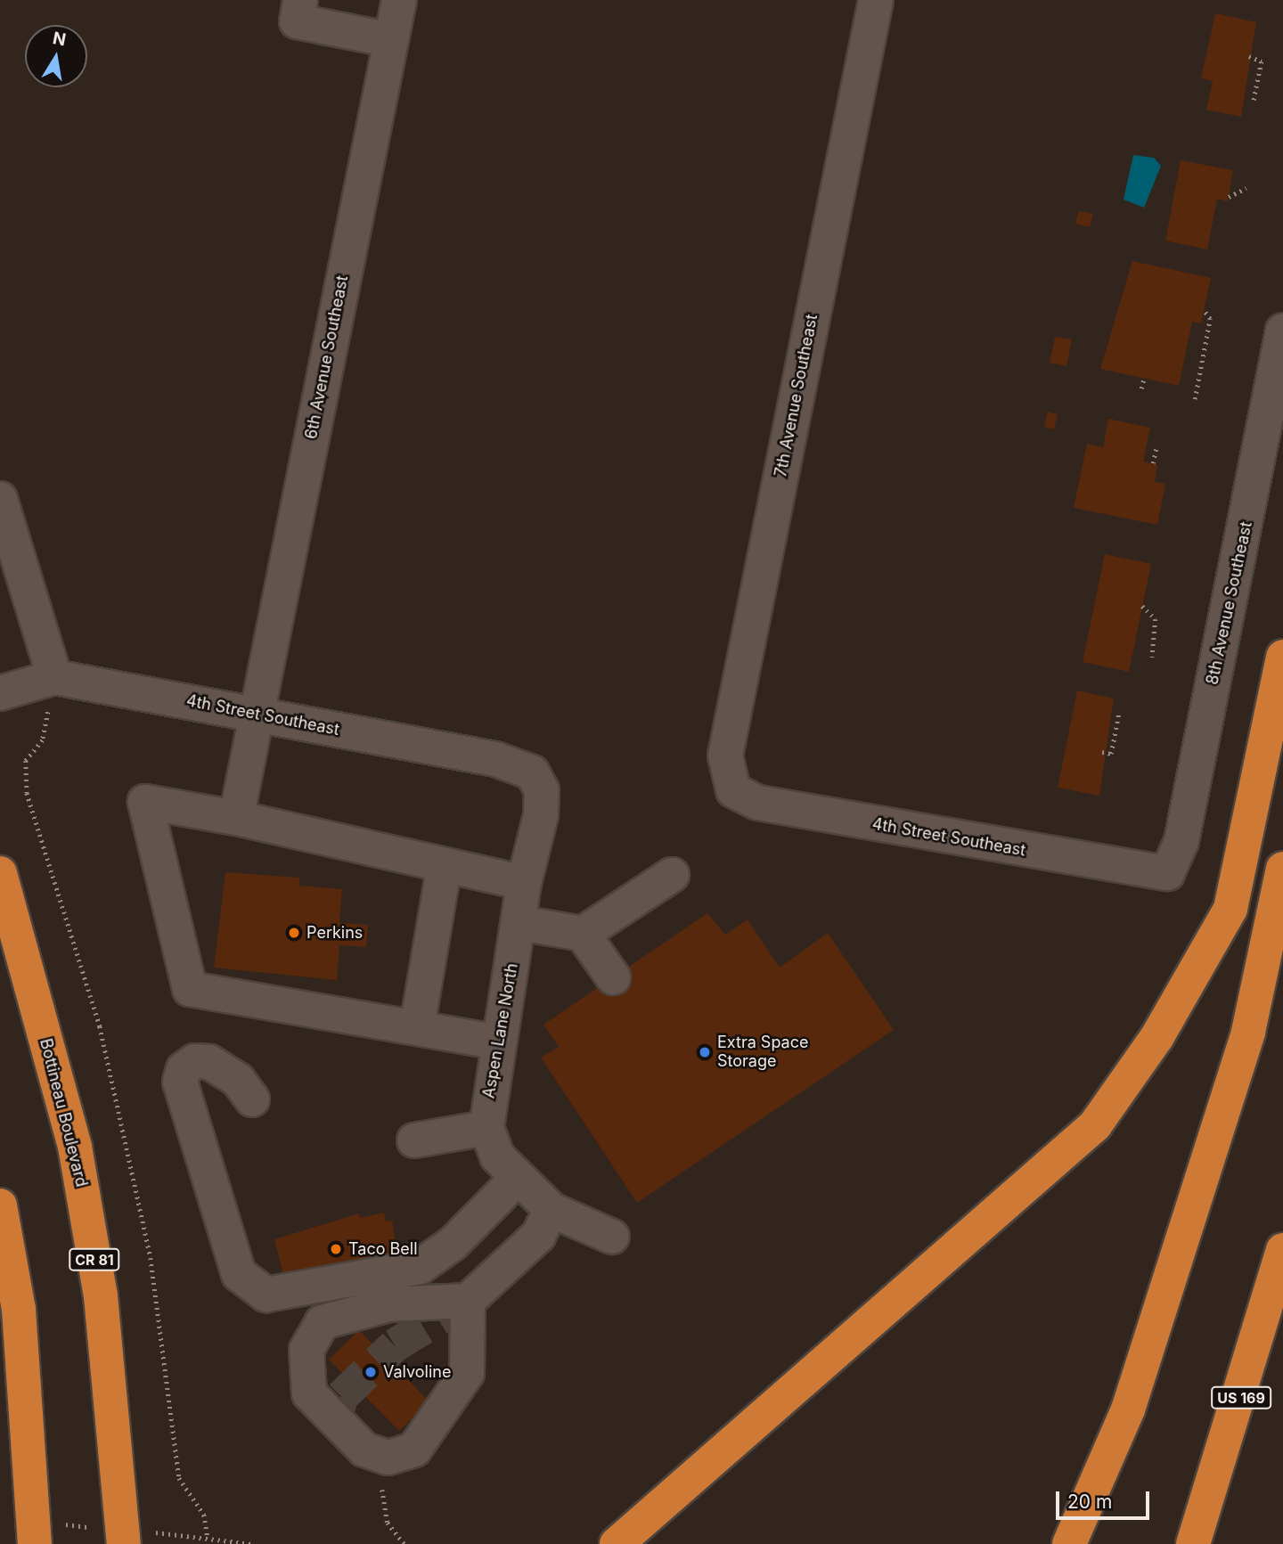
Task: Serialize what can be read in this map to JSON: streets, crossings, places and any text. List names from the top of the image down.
{
  "streets": {
    "highway": ["Bottineau Boulevard", "CR 81", "US 169"],
    "street": [
      "6th Avenue Southeast",
      "7th Avenue Southeast",
      "8th Avenue Southeast",
      "4th Street Southeast",
      "Aspen Lane North"
    ]
  },
  "crossings": [
    ["6th Avenue Southeast", "4th Street Southeast"],
    ["7th Avenue Southeast", "4th Street Southeast"],
    ["8th Avenue Southeast", "4th Street Southeast"],
    ["4th Street Southeast", "Aspen Lane North"]
  ],
  "places": [
    "Perkins",
    "Extra Space Storage",
    "Taco Bell",
    "Valvoline"
  ],
  "scale_bar": "20 m",
  "north": "top"
}
